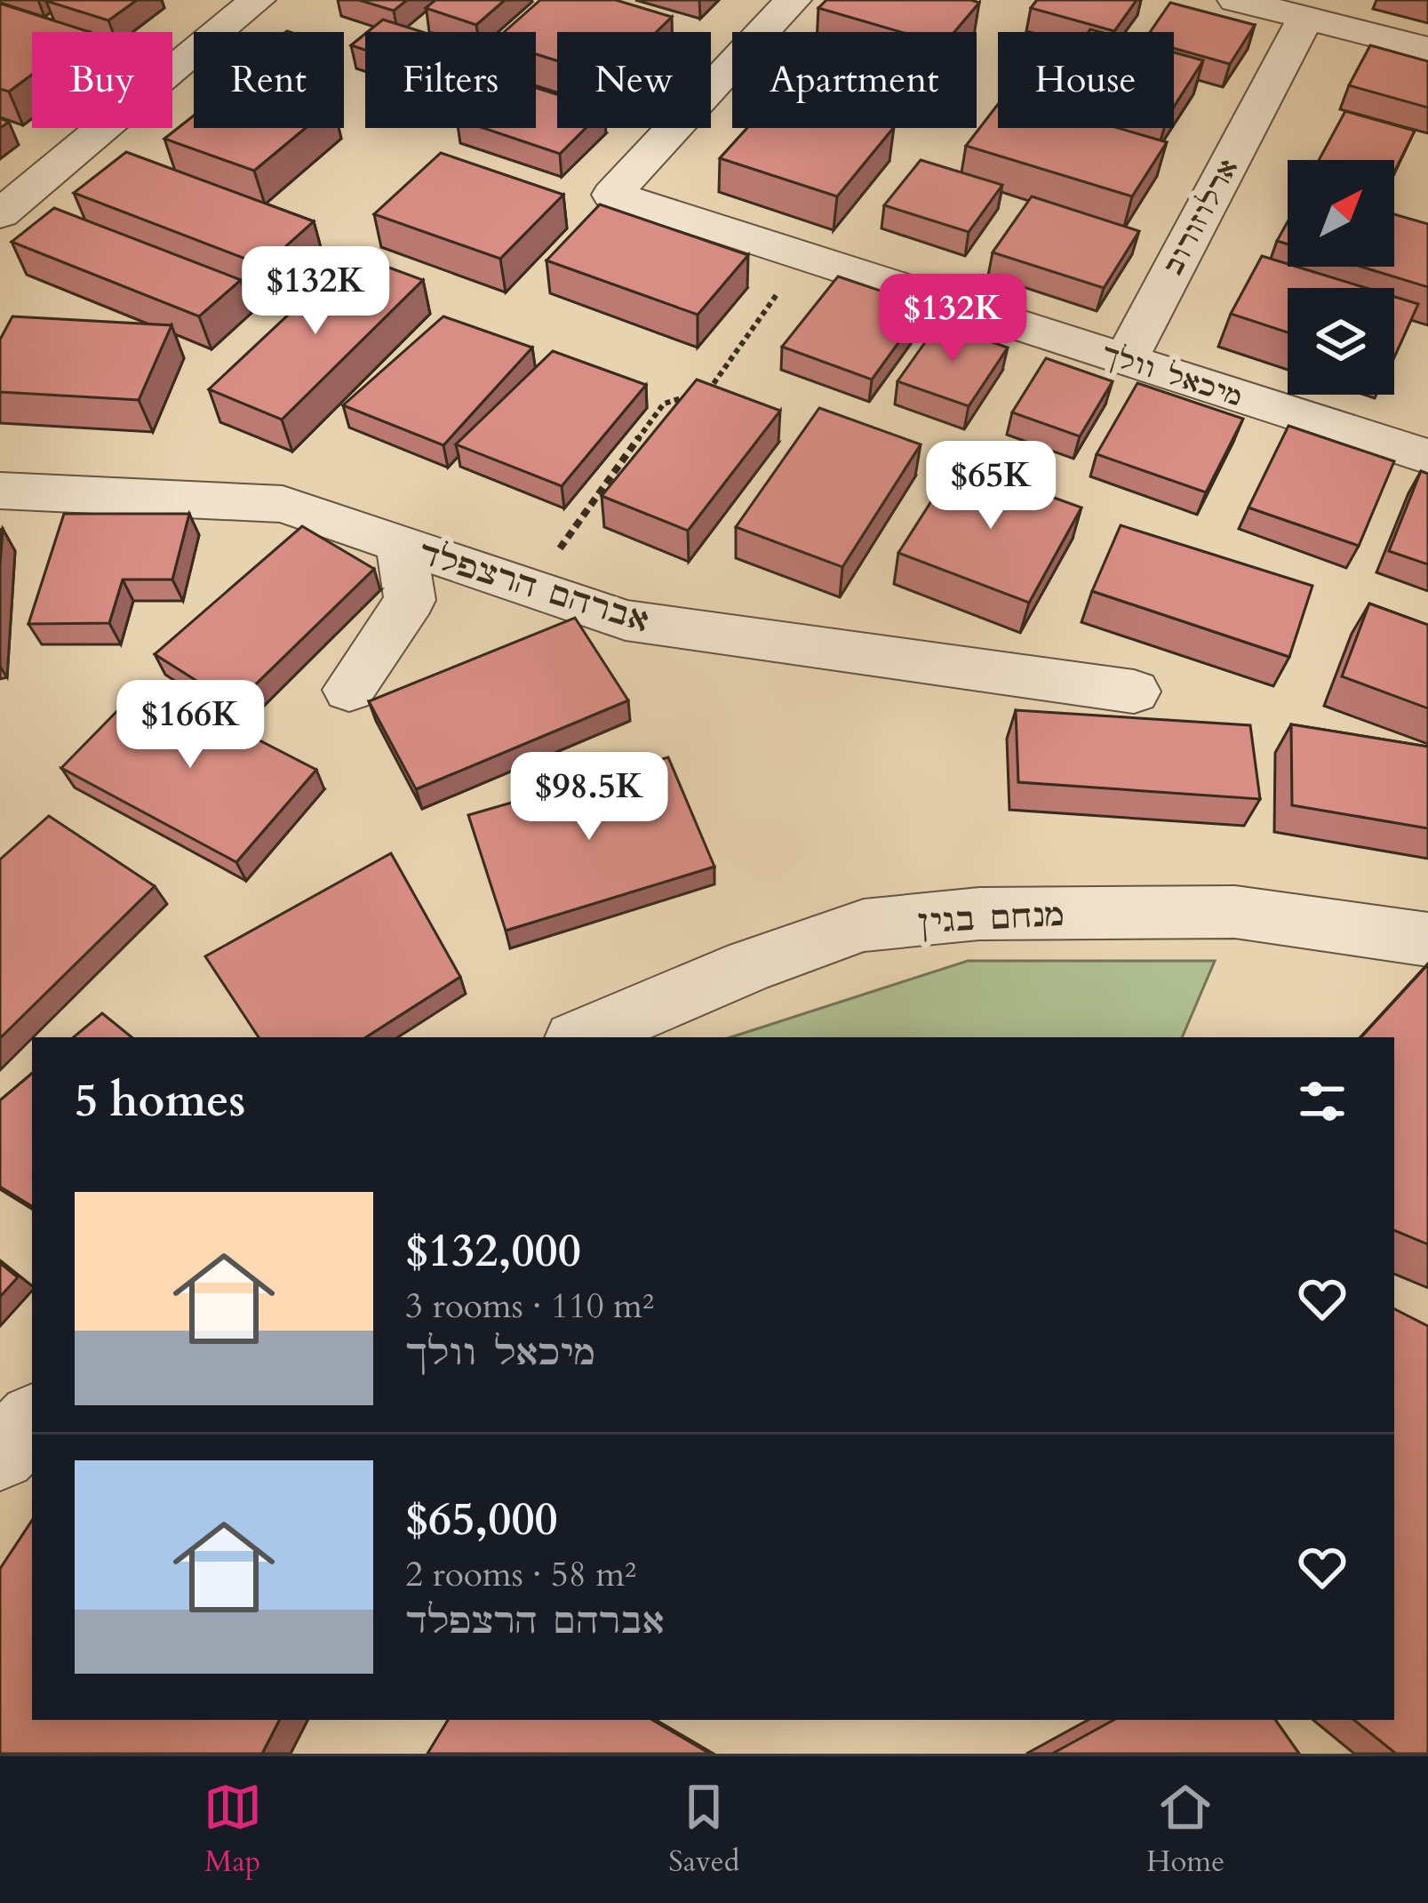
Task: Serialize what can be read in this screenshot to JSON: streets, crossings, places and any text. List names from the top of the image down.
{
  "streets": {
    "street": [
      "ארלוזורוב",
      "מיכאל וולך",
      "אברהם הרצפלד",
      "מנחם בגין"
    ]
  },
  "crossings": [
    ["ארלוזורוב", "מיכאל וולך"]
  ],
  "north": "top right",
  "page": {
    "chip": [
      "Buy",
      "Rent",
      "Filters",
      "New",
      "Apartment",
      "House"
    ],
    "price": [
      "$132K",
      "$132K",
      "$65K",
      "$166K",
      "$98.5K"
    ],
    "heading": "5 homes",
    "list": [
      {
        "name": "$132,000",
        "note": "3 rooms · 110 m² · מיכאל וולך"
      },
      {
        "name": "$65,000",
        "note": "2 rooms · 58 m² · אברהם הרצפלד"
      }
    ],
    "tabs": ["Map", "Saved", "Home"]
  }
}
